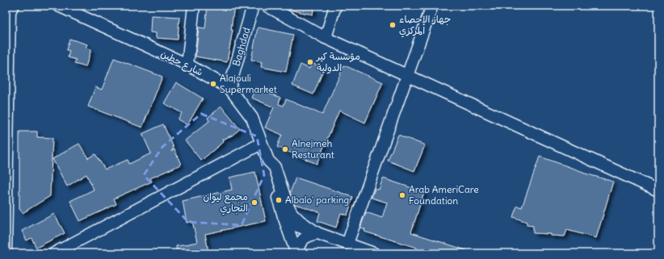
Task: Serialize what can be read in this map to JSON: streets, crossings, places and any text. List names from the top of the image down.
{
  "streets": {
    "street": ["Baghdad", "شارع حطين"]
  },
  "crossings": [
    ["Baghdad", "شارع حطين"]
  ],
  "places": [
    "جهاز الإحصاء المركزي",
    "مؤسسة كير الدولية",
    "Alajouli Supermarket",
    "Alnejmeh Resturant",
    "Arab AmeriCare Foundation",
    "Albalo' parking",
    "مجمع ليوان التجاري"
  ]
}
